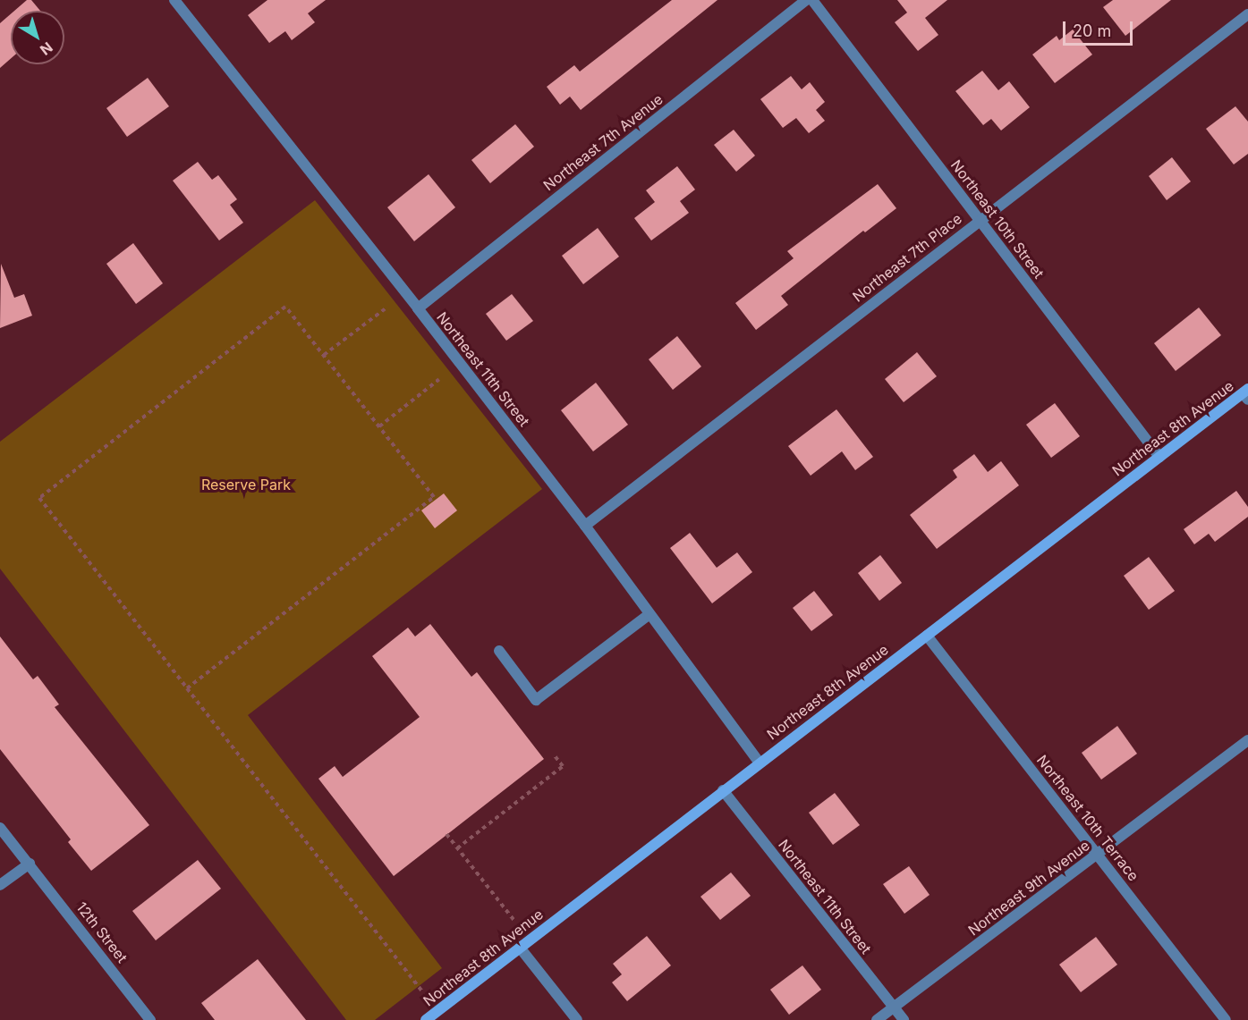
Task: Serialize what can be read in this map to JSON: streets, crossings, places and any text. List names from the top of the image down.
{
  "streets": {
    "street": [
      "Northeast 7th Avenue",
      "Northeast 10th Street",
      "Northeast 7th Place",
      "Northeast 11th Street",
      "Northeast 8th Avenue",
      "Northeast 10th Terrace",
      "Northeast 9th Avenue",
      "12th Street"
    ]
  },
  "crossings": [
    ["Northeast 7th Avenue", "Northeast 11th Street"],
    ["Northeast 10th Street", "Northeast 7th Place"],
    ["Northeast 10th Street", "Northeast 8th Avenue"],
    ["Northeast 7th Place", "Northeast 11th Street"],
    ["Northeast 11th Street", "Northeast 8th Avenue"],
    ["Northeast 11th Street", "Northeast 9th Avenue"],
    ["Northeast 8th Avenue", "Northeast 10th Terrace"],
    ["Northeast 10th Terrace", "Northeast 9th Avenue"]
  ],
  "parks": ["Reserve Park"],
  "scale_bar": "20 m",
  "north": "bottom right"
}
